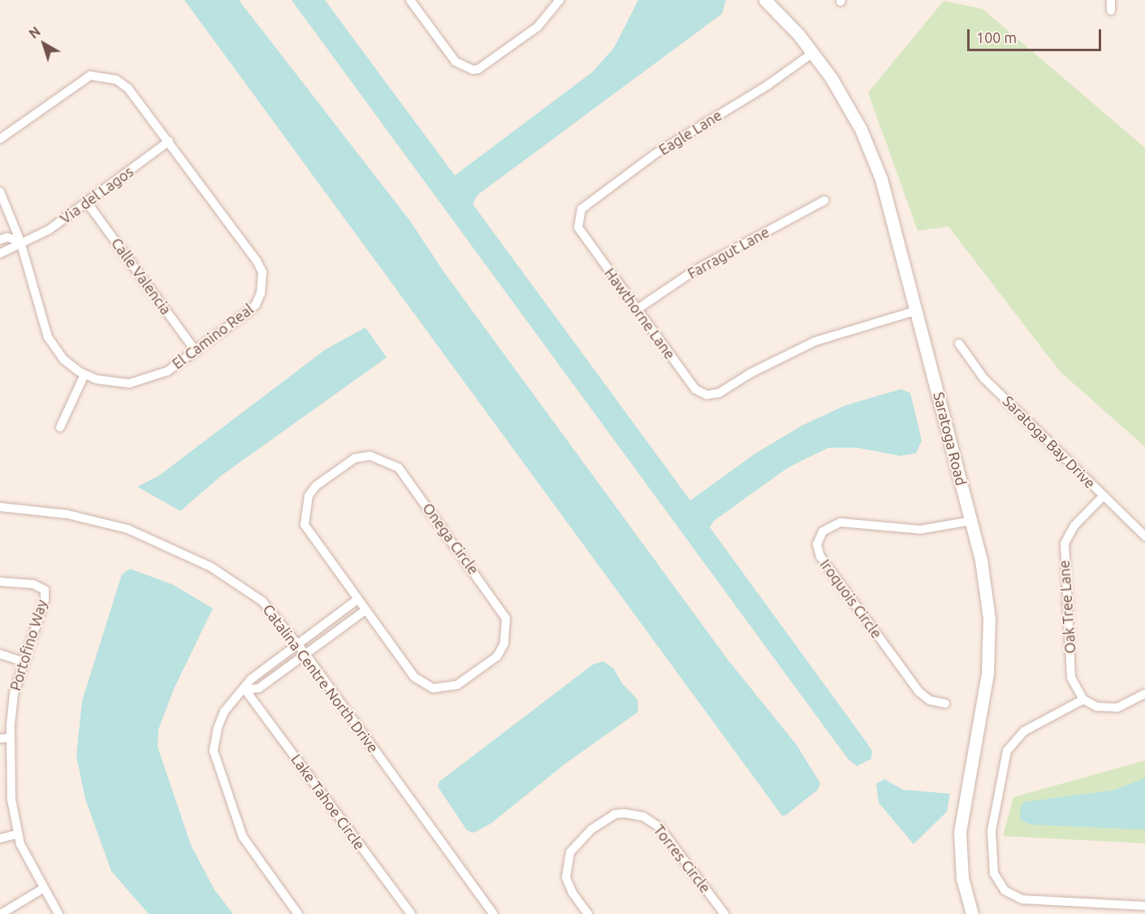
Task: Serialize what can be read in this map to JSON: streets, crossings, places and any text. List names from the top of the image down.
{
  "streets": {
    "street": [
      "Eagle Lane",
      "Via del Lagos",
      "Farragut Lane",
      "Calle Valencia",
      "Hawthorne Lane",
      "El Camino Real",
      "Saratoga Road",
      "Saratoga Bay Drive",
      "Onega Circle",
      "Iroquois Circle",
      "Oak Tree Lane",
      "Portofino Way",
      "Catalina Centre North Drive",
      "Lake Tahoe Circle",
      "Torres Circle"
    ]
  },
  "crossings": [
    ["Eagle Lane", "Hawthorne Lane"],
    ["Eagle Lane", "Saratoga Road"],
    ["Via del Lagos", "Calle Valencia"],
    ["Via del Lagos", "El Camino Real"],
    ["Farragut Lane", "Hawthorne Lane"],
    ["Calle Valencia", "El Camino Real"],
    ["Hawthorne Lane", "Saratoga Road"],
    ["Saratoga Road", "Iroquois Circle"],
    ["Saratoga Bay Drive", "Oak Tree Lane"]
  ],
  "scale_bar": "100 m",
  "north": "top left"
}
